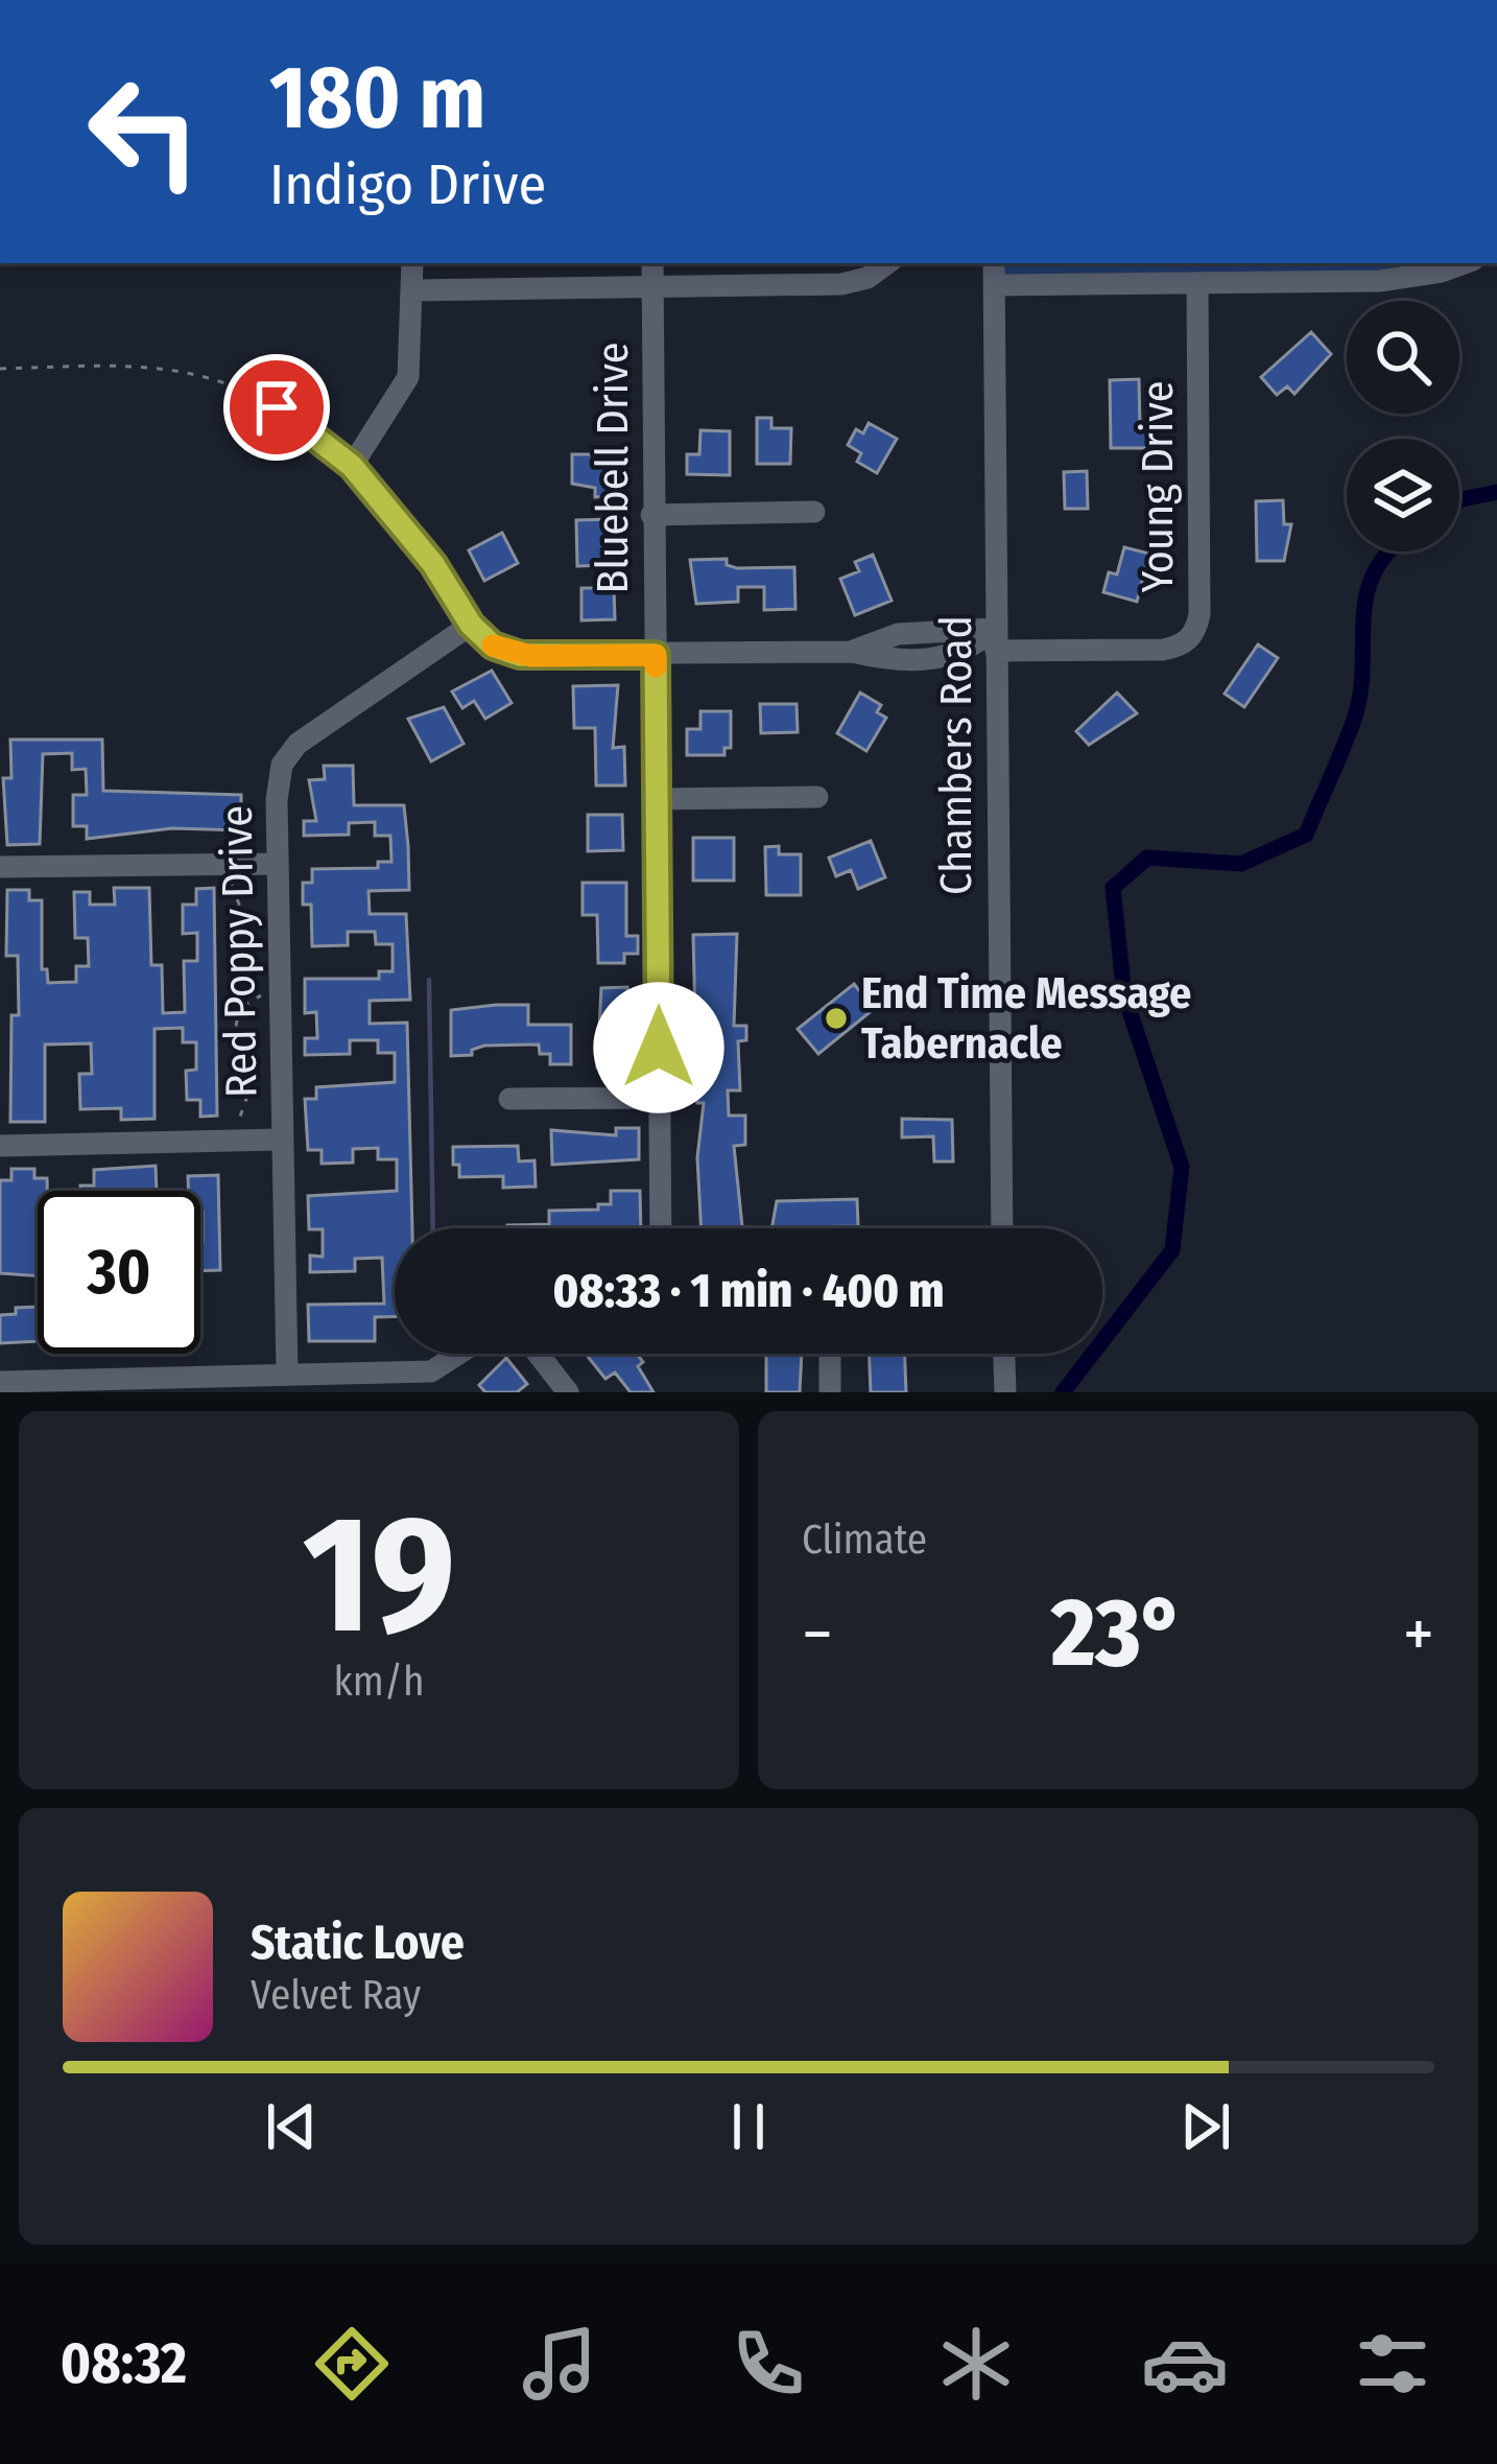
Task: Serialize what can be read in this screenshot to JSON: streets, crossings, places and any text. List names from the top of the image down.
{
  "streets": {
    "street": [
      "Bluebell Drive",
      "Young Drive",
      "Chambers Road",
      "Red Poppy Drive"
    ]
  },
  "crossings": [
    ["Young Drive", "Chambers Road"]
  ],
  "places": ["End Time Message Tabernacle"],
  "page": {
    "turn": ["180 m", "Indigo Drive"],
    "limit": "30",
    "trip": "08:33 · 1 min · 400 m",
    "tile": [
      ["19", "km/h"],
      "Climate"
    ],
    "heat": ["−", "23°", "+"],
    "song": ["Static Love", "Velvet Ray"],
    "tabs": "08:32"
  }
}
